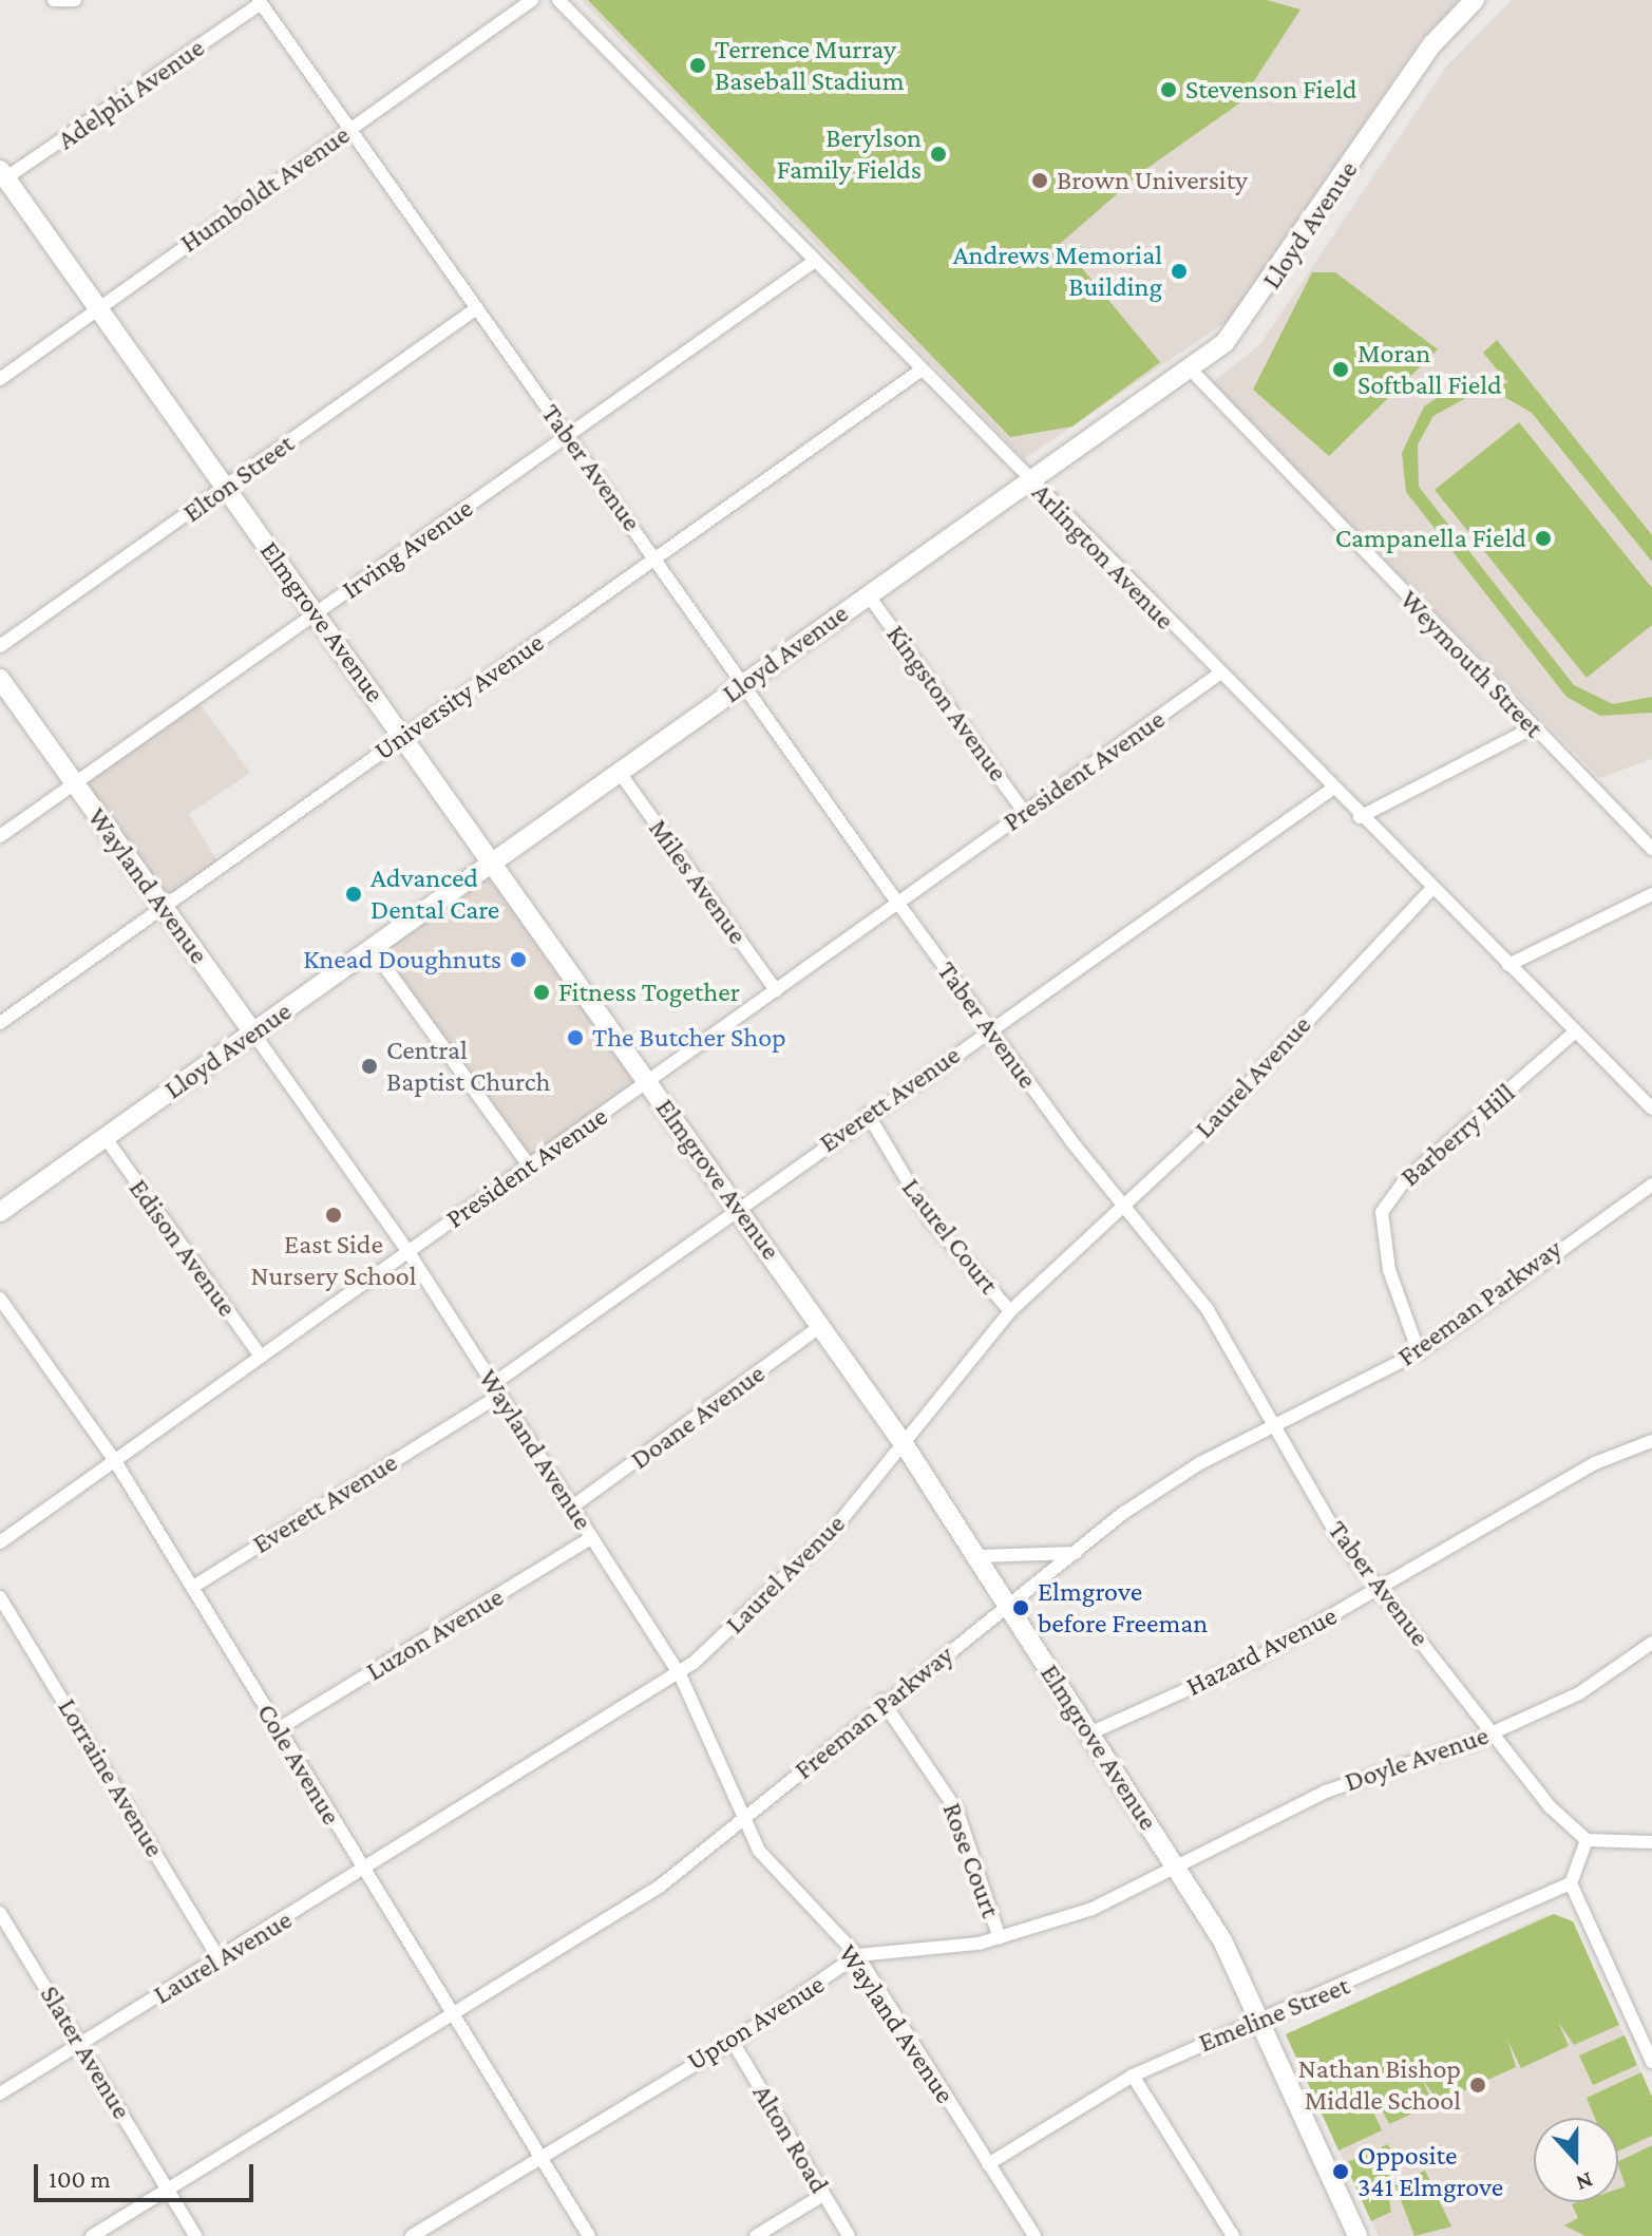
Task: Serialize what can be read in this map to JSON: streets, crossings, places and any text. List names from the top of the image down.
{
  "streets": {
    "street": [
      "Adelphi Avenue",
      "Humboldt Avenue",
      "Lloyd Avenue",
      "Taber Avenue",
      "Elton Street",
      "Irving Avenue",
      "Arlington Avenue",
      "Elmgrove Avenue",
      "Weymouth Street",
      "University Avenue",
      "Kingston Avenue",
      "President Avenue",
      "Miles Avenue",
      "Wayland Avenue",
      "Laurel Avenue",
      "Everett Avenue",
      "Barberry Hill",
      "Laurel Court",
      "Edison Avenue",
      "Freeman Parkway",
      "Doane Avenue",
      "Luzon Avenue",
      "Hazard Avenue",
      "Doyle Avenue",
      "Cole Avenue",
      "Lorraine Avenue",
      "Rose Court",
      "Emeline Street",
      "Upton Avenue",
      "Slater Avenue",
      "Alton Road"
    ]
  },
  "crossings": [
    ["Adelphi Avenue", "Taber Avenue"],
    ["Adelphi Avenue", "Elmgrove Avenue"],
    ["Humboldt Avenue", "Taber Avenue"],
    ["Humboldt Avenue", "Elmgrove Avenue"],
    ["Lloyd Avenue", "Taber Avenue"],
    ["Lloyd Avenue", "Arlington Avenue"],
    ["Lloyd Avenue", "Elmgrove Avenue"],
    ["Lloyd Avenue", "Weymouth Street"],
    ["Lloyd Avenue", "Kingston Avenue"],
    ["Lloyd Avenue", "Miles Avenue"],
    ["Lloyd Avenue", "Wayland Avenue"],
    ["Lloyd Avenue", "Edison Avenue"],
    ["Taber Avenue", "Elton Street"],
    ["Taber Avenue", "Irving Avenue"],
    ["Taber Avenue", "University Avenue"],
    ["Taber Avenue", "President Avenue"],
    ["Taber Avenue", "Laurel Avenue"],
    ["Taber Avenue", "Everett Avenue"],
    ["Taber Avenue", "Freeman Parkway"],
    ["Taber Avenue", "Hazard Avenue"],
    ["Taber Avenue", "Doyle Avenue"],
    ["Elton Street", "Elmgrove Avenue"],
    ["Irving Avenue", "Arlington Avenue"],
    ["Irving Avenue", "Elmgrove Avenue"],
    ["Irving Avenue", "Wayland Avenue"],
    ["Arlington Avenue", "University Avenue"],
    ["Arlington Avenue", "President Avenue"],
    ["Arlington Avenue", "Laurel Avenue"],
    ["Arlington Avenue", "Everett Avenue"],
    ["Arlington Avenue", "Barberry Hill"],
    ["Elmgrove Avenue", "University Avenue"],
    ["Elmgrove Avenue", "President Avenue"],
    ["Elmgrove Avenue", "Laurel Avenue"],
    ["Elmgrove Avenue", "Everett Avenue"],
    ["Elmgrove Avenue", "Freeman Parkway"],
    ["Elmgrove Avenue", "Doane Avenue"],
    ["Elmgrove Avenue", "Hazard Avenue"],
    ["Elmgrove Avenue", "Doyle Avenue"],
    ["Elmgrove Avenue", "Emeline Street"],
    ["Elmgrove Avenue", "Upton Avenue"],
    ["University Avenue", "Wayland Avenue"],
    ["Kingston Avenue", "President Avenue"],
    ["President Avenue", "Miles Avenue"],
    ["President Avenue", "Wayland Avenue"],
    ["President Avenue", "Edison Avenue"],
    ["President Avenue", "Cole Avenue"],
    ["Wayland Avenue", "Laurel Avenue"],
    ["Wayland Avenue", "Everett Avenue"],
    ["Wayland Avenue", "Freeman Parkway"],
    ["Wayland Avenue", "Doane Avenue"],
    ["Wayland Avenue", "Luzon Avenue"],
    ["Wayland Avenue", "Emeline Street"],
    ["Wayland Avenue", "Upton Avenue"],
    ["Laurel Avenue", "Laurel Court"],
    ["Laurel Avenue", "Cole Avenue"],
    ["Laurel Avenue", "Lorraine Avenue"],
    ["Laurel Avenue", "Slater Avenue"],
    ["Everett Avenue", "Laurel Court"],
    ["Everett Avenue", "Cole Avenue"],
    ["Barberry Hill", "Freeman Parkway"],
    ["Freeman Parkway", "Cole Avenue"],
    ["Freeman Parkway", "Rose Court"],
    ["Freeman Parkway", "Slater Avenue"],
    ["Luzon Avenue", "Cole Avenue"],
    ["Doyle Avenue", "Upton Avenue"],
    ["Cole Avenue", "Upton Avenue"],
    ["Rose Court", "Upton Avenue"],
    ["Upton Avenue", "Alton Road"]
  ],
  "places": [
    "Terrence Murray Baseball Stadium",
    "Stevenson Field",
    "Berylson Family Fields",
    "Brown University",
    "Andrews Memorial Building",
    "Moran Softball Field",
    "Campanella Field",
    "Advanced Dental Care",
    "Knead Doughnuts",
    "Fitness Together",
    "The Butcher Shop",
    "Central Baptist Church",
    "East Side Nursery School",
    "Elmgrove before Freeman",
    "Nathan Bishop Middle School",
    "Opposite 341 Elmgrove"
  ],
  "scale_bar": "100 m",
  "north": "bottom"
}
